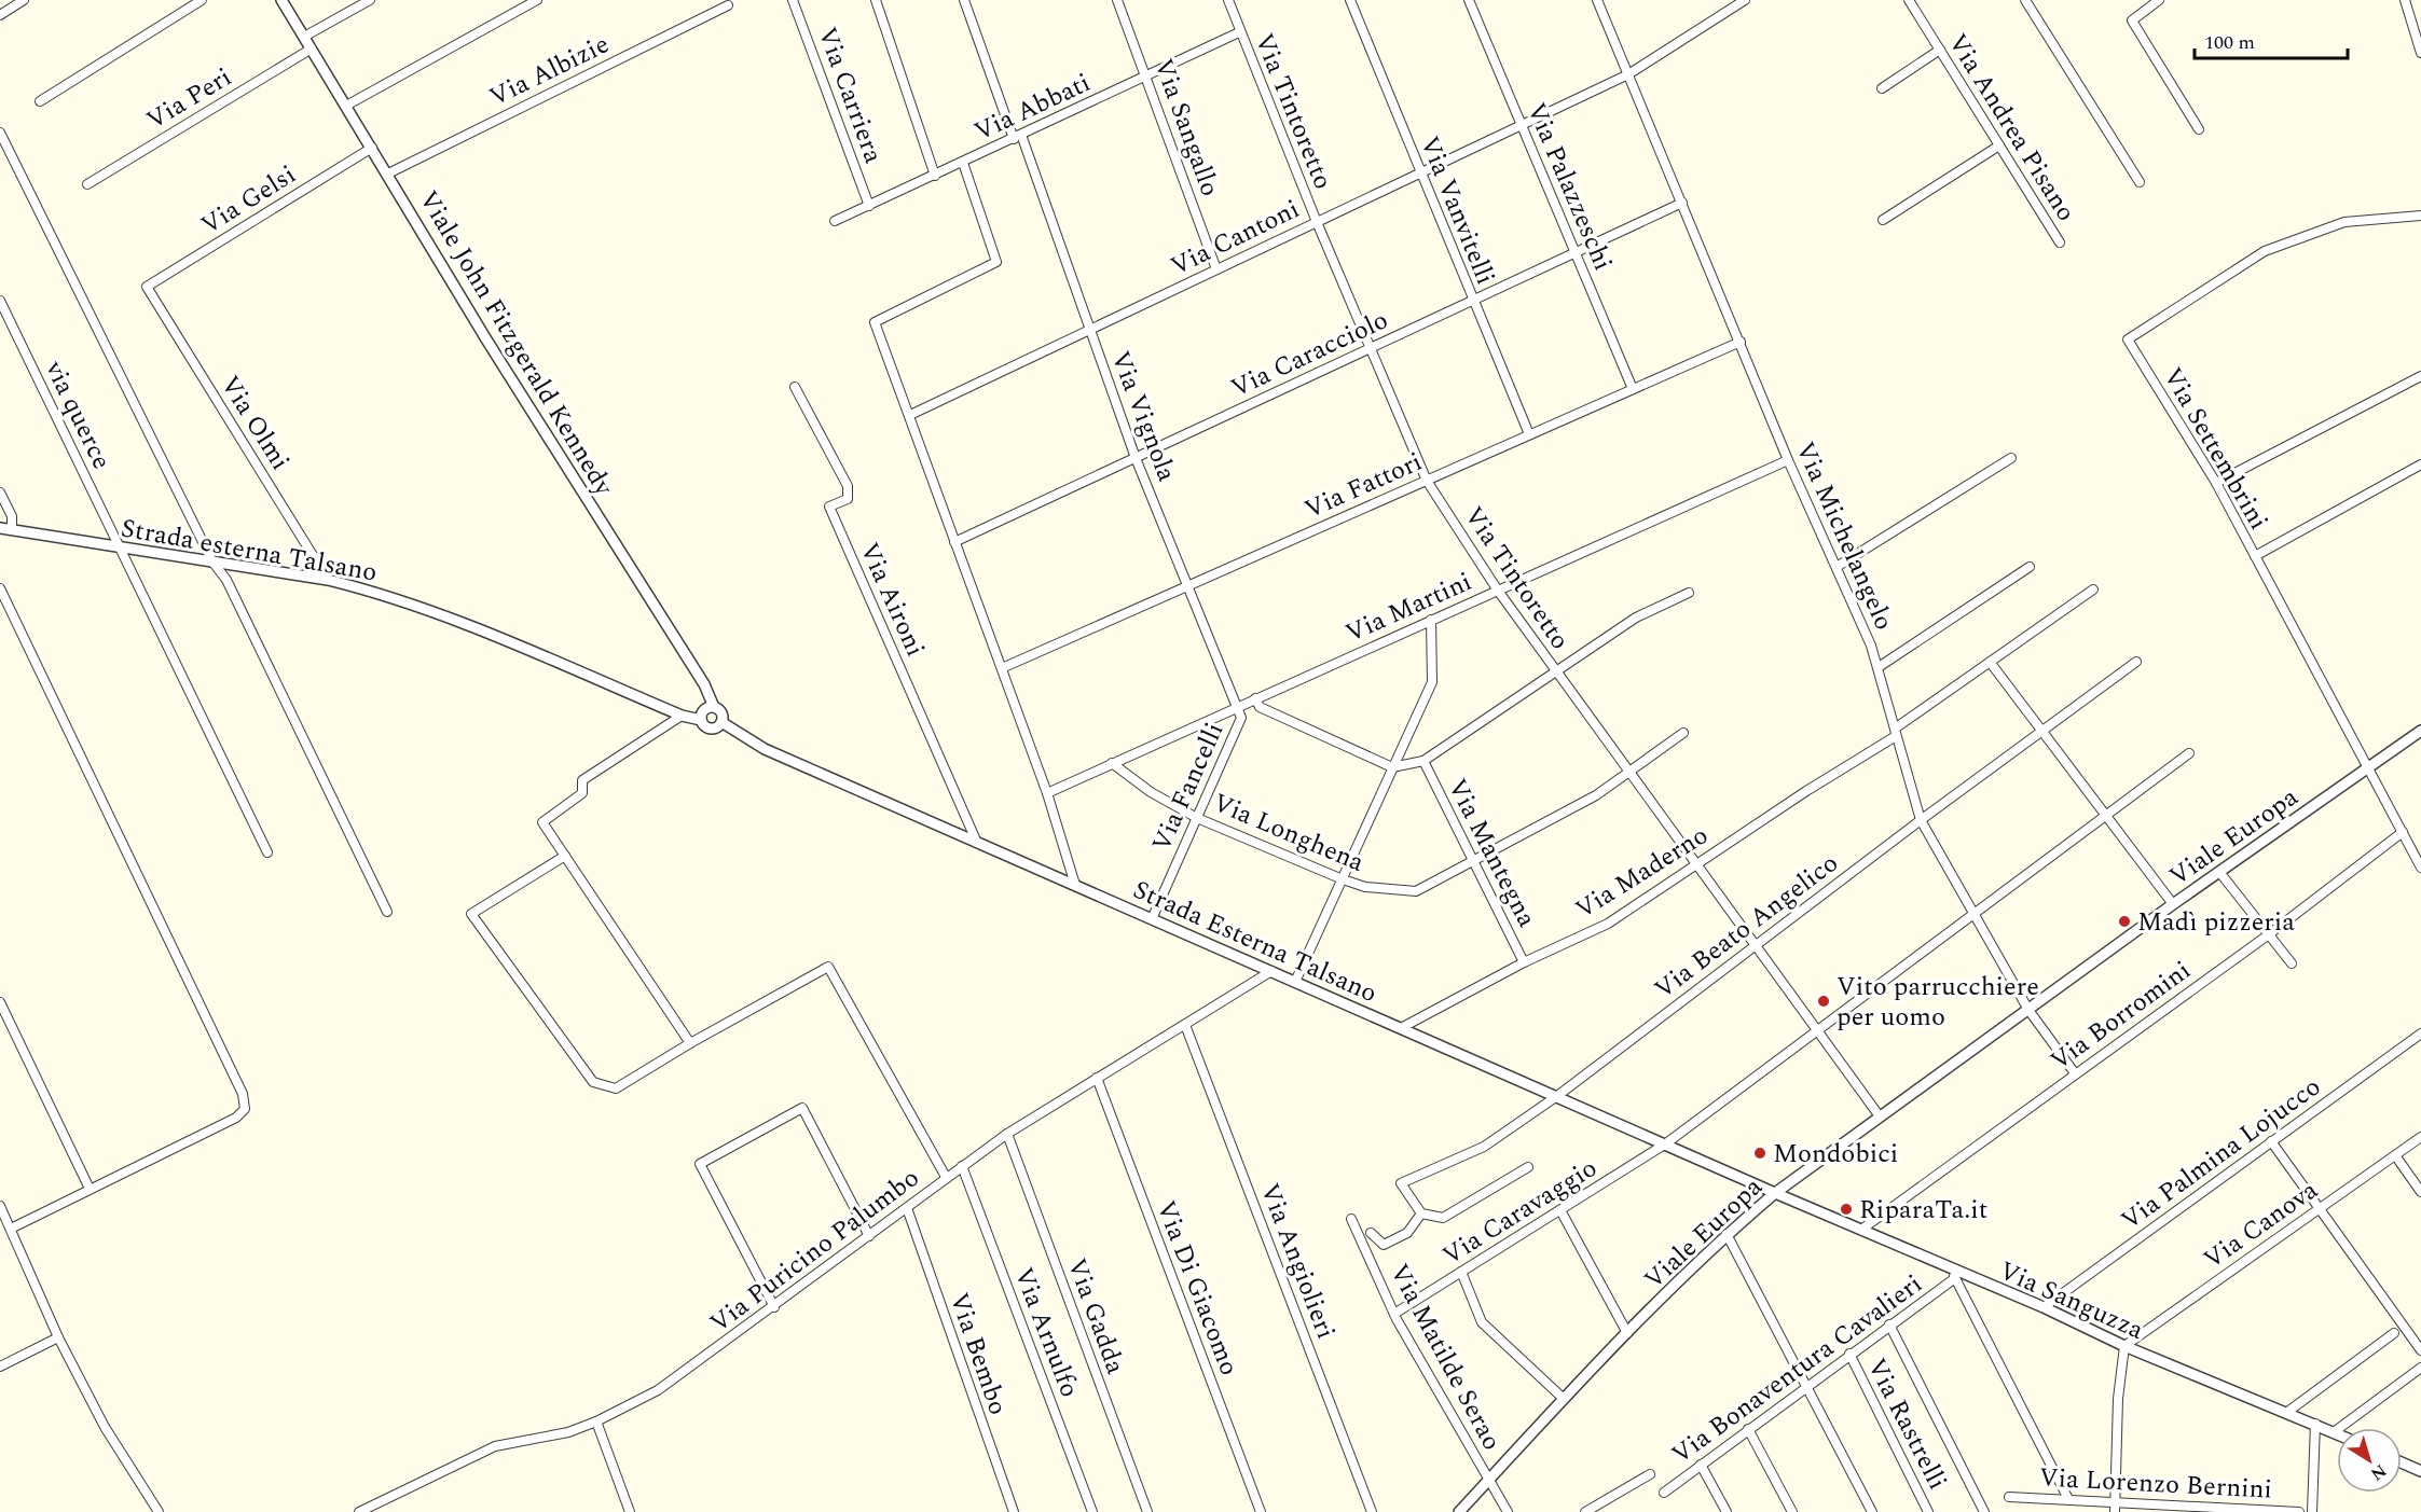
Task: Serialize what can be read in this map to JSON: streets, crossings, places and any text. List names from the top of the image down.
{
  "streets": {
    "street": [
      "Via Albizie",
      "Via Carriera",
      "Via Peri",
      "Via Abbati",
      "Via Tintoretto",
      "Via Sangallo",
      "Via Andrea Pisano",
      "Via Palazzeschi",
      "Via Gelsi",
      "Via Vanvitelli",
      "Via Cantoni",
      "Viale John Fitzgerald Kennedy",
      "Via Caracciolo",
      "via querce",
      "Via Vignola",
      "Via Olmi",
      "Via Settembrini",
      "Via Fattori",
      "Via Michelangelo",
      "Strada esterna Talsano",
      "Via Aironi",
      "Via Martini",
      "Via Fancelli",
      "Via Longhena",
      "Viale Europa",
      "Via Mantegna",
      "Via Maderno",
      "Via Beato Angelico",
      "Strada Esterna Talsano",
      "Via Borromini",
      "Via Palmina Lojucco",
      "Via Caravaggio",
      "Via Canova",
      "Via Puricino Palumbo",
      "Via Angiolieri",
      "Via Di Giacomo",
      "Via Sanguzza",
      "Via Gadda",
      "Via Arnulfo",
      "Via Bembo",
      "Via Matilde Serao",
      "Via Bonaventura Cavalieri",
      "Via Rastrelli",
      "Via Lorenzo Bernini"
    ]
  },
  "crossings": [
    ["Via Albizie", "Viale John Fitzgerald Kennedy"],
    ["Via Carriera", "Via Abbati"],
    ["Via Peri", "Viale John Fitzgerald Kennedy"],
    ["Via Abbati", "Via Tintoretto"],
    ["Via Abbati", "Via Sangallo"],
    ["Via Abbati", "Via Vignola"],
    ["Via Tintoretto", "Via Cantoni"],
    ["Via Tintoretto", "Via Caracciolo"],
    ["Via Tintoretto", "Via Fattori"],
    ["Via Tintoretto", "Via Martini"],
    ["Via Tintoretto", "Via Longhena"],
    ["Via Tintoretto", "Viale Europa"],
    ["Via Tintoretto", "Via Maderno"],
    ["Via Tintoretto", "Via Beato Angelico"],
    ["Via Tintoretto", "Via Caravaggio"],
    ["Via Sangallo", "Via Cantoni"],
    ["Via Palazzeschi", "Via Cantoni"],
    ["Via Palazzeschi", "Via Caracciolo"],
    ["Via Palazzeschi", "Via Fattori"],
    ["Via Gelsi", "Viale John Fitzgerald Kennedy"],
    ["Via Gelsi", "Via Olmi"],
    ["Via Vanvitelli", "Via Cantoni"],
    ["Via Vanvitelli", "Via Caracciolo"],
    ["Via Vanvitelli", "Via Fattori"],
    ["Via Cantoni", "Via Vignola"],
    ["Via Cantoni", "Via Michelangelo"],
    ["Viale John Fitzgerald Kennedy", "Strada esterna Talsano"],
    ["Viale John Fitzgerald Kennedy", "Strada Esterna Talsano"],
    ["Via Caracciolo", "Via Vignola"],
    ["Via Caracciolo", "Via Michelangelo"],
    ["via querce", "Strada esterna Talsano"],
    ["Via Vignola", "Via Fattori"],
    ["Via Vignola", "Via Martini"],
    ["Via Vignola", "Via Fancelli"],
    ["Via Olmi", "Strada esterna Talsano"],
    ["Via Settembrini", "Viale Europa"],
    ["Via Settembrini", "Via Borromini"],
    ["Via Fattori", "Via Michelangelo"],
    ["Via Michelangelo", "Via Martini"],
    ["Via Michelangelo", "Viale Europa"],
    ["Via Michelangelo", "Via Maderno"],
    ["Via Michelangelo", "Via Beato Angelico"],
    ["Via Michelangelo", "Via Borromini"],
    ["Via Michelangelo", "Via Caravaggio"],
    ["Strada esterna Talsano", "Strada Esterna Talsano"],
    ["Via Aironi", "Strada Esterna Talsano"],
    ["Via Martini", "Via Fancelli"],
    ["Via Martini", "Via Longhena"],
    ["Via Fancelli", "Via Longhena"],
    ["Via Fancelli", "Strada Esterna Talsano"],
    ["Via Longhena", "Via Mantegna"],
    ["Viale Europa", "Strada Esterna Talsano"],
    ["Viale Europa", "Via Sanguzza"],
    ["Viale Europa", "Via Matilde Serao"],
    ["Via Mantegna", "Via Maderno"],
    ["Via Maderno", "Strada Esterna Talsano"],
    ["Via Beato Angelico", "Strada Esterna Talsano"],
    ["Strada Esterna Talsano", "Via Caravaggio"],
    ["Strada Esterna Talsano", "Via Puricino Palumbo"],
    ["Strada Esterna Talsano", "Via Sanguzza"],
    ["Via Borromini", "Via Sanguzza"],
    ["Via Palmina Lojucco", "Via Sanguzza"],
    ["Via Caravaggio", "Via Matilde Serao"],
    ["Via Canova", "Via Sanguzza"],
    ["Via Puricino Palumbo", "Via Angiolieri"],
    ["Via Puricino Palumbo", "Via Di Giacomo"],
    ["Via Puricino Palumbo", "Via Gadda"],
    ["Via Puricino Palumbo", "Via Arnulfo"],
    ["Via Puricino Palumbo", "Via Bembo"],
    ["Via Sanguzza", "Via Bonaventura Cavalieri"],
    ["Via Bonaventura Cavalieri", "Via Rastrelli"]
  ],
  "places": [
    "Madì pizzeria",
    "Vito parrucchiere per uomo",
    "Mondobici",
    "RiparaTa.it"
  ],
  "scale_bar": "100 m",
  "north": "bottom right"
}
